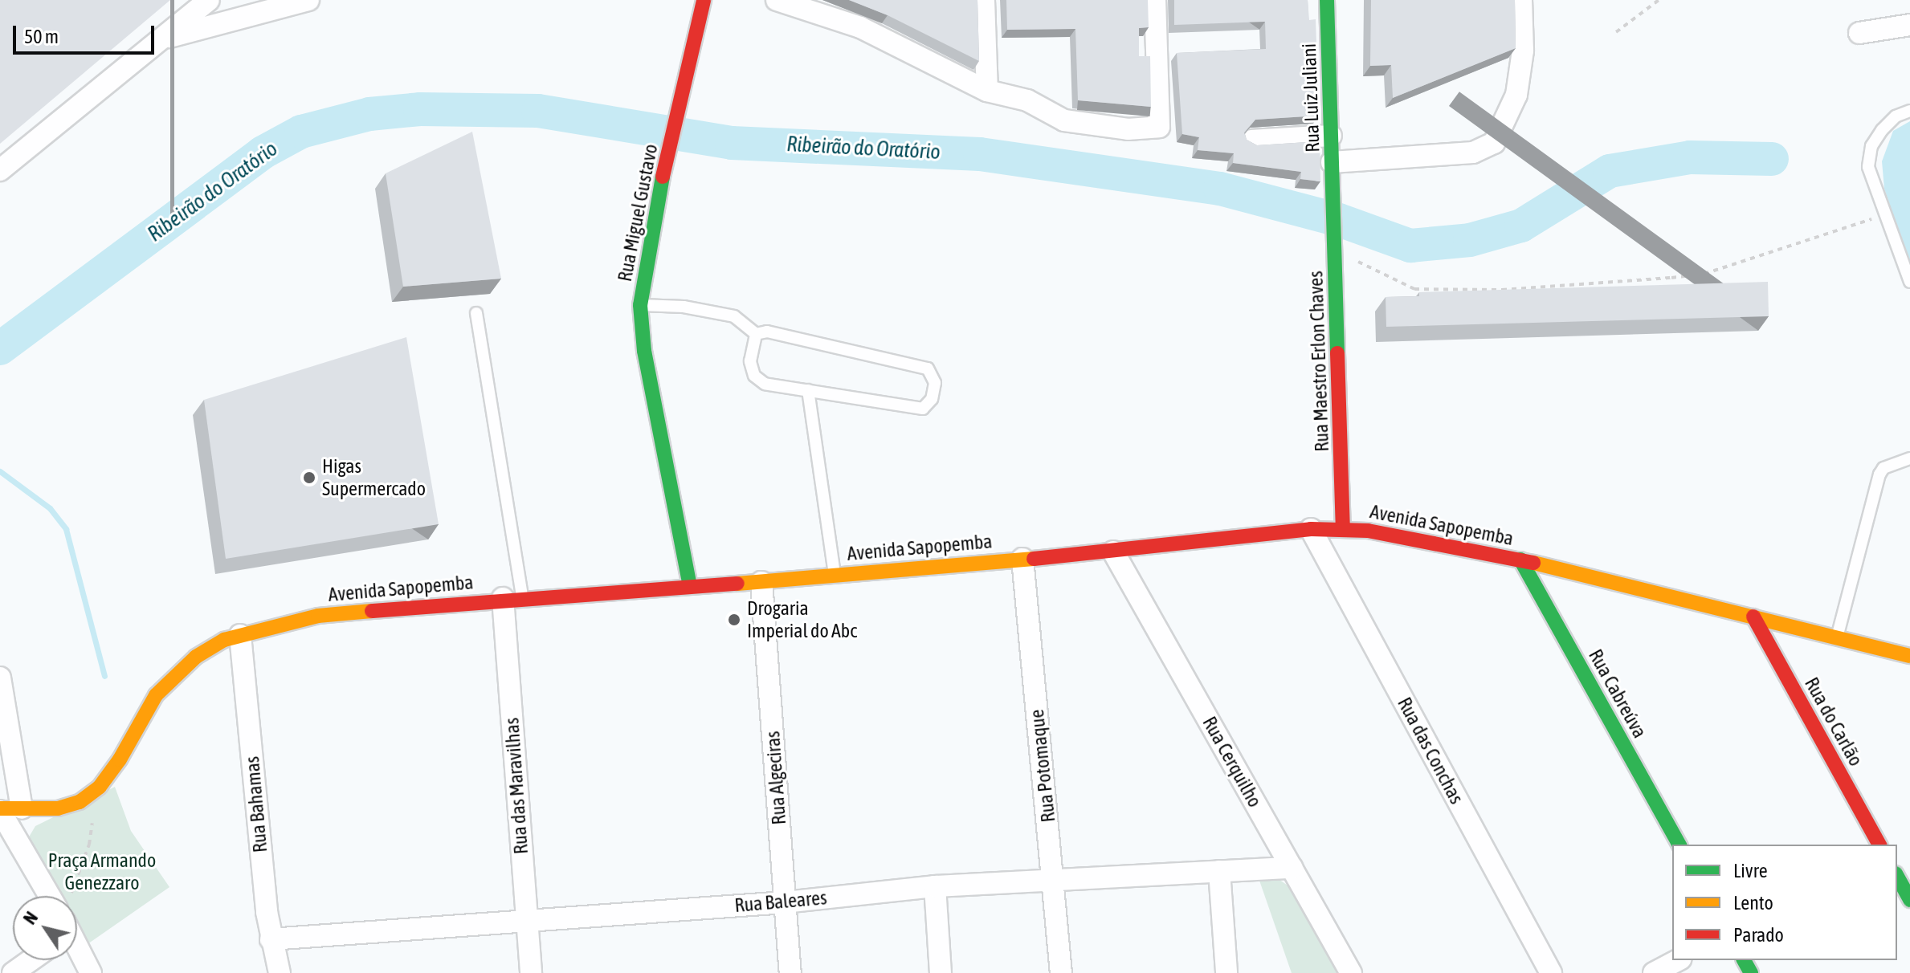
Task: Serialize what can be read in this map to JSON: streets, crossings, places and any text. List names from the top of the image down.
{
  "streets": {
    "main road": [
      "Rua Luiz Juliani",
      "Rua Miguel Gustavo",
      "Rua Maestro Erlon Chaves",
      "Avenida Sapopemba",
      "Rua Cabreúva",
      "Rua do Carlão"
    ],
    "street": [
      "Rua das Conchas",
      "Rua Cerquilho",
      "Rua Potomaque",
      "Rua Algeciras",
      "Rua das Maravilhas",
      "Rua Bahamas",
      "Rua Baleares"
    ]
  },
  "crossings": [
    ["Rua Luiz Juliani", "Rua Maestro Erlon Chaves"],
    ["Rua Miguel Gustavo", "Avenida Sapopemba"],
    ["Rua Maestro Erlon Chaves", "Avenida Sapopemba"],
    ["Avenida Sapopemba", "Rua Cabreúva"],
    ["Avenida Sapopemba", "Rua do Carlão"],
    ["Avenida Sapopemba", "Rua das Conchas"],
    ["Avenida Sapopemba", "Rua Cerquilho"],
    ["Avenida Sapopemba", "Rua Potomaque"],
    ["Avenida Sapopemba", "Rua Algeciras"],
    ["Avenida Sapopemba", "Rua das Maravilhas"],
    ["Avenida Sapopemba", "Rua Bahamas"],
    ["Rua Cerquilho", "Rua Baleares"],
    ["Rua Potomaque", "Rua Baleares"],
    ["Rua Algeciras", "Rua Baleares"],
    ["Rua das Maravilhas", "Rua Baleares"],
    ["Rua Bahamas", "Rua Baleares"]
  ],
  "water": ["Ribeirão do Oratório"],
  "parks": ["Praça Armando Genezzaro"],
  "places": ["Higas Supermercado", "Drogaria Imperial do Abc"],
  "legend": ["Livre", "Lento", "Parado"],
  "scale_bar": "50 m",
  "north": "top left"
}
